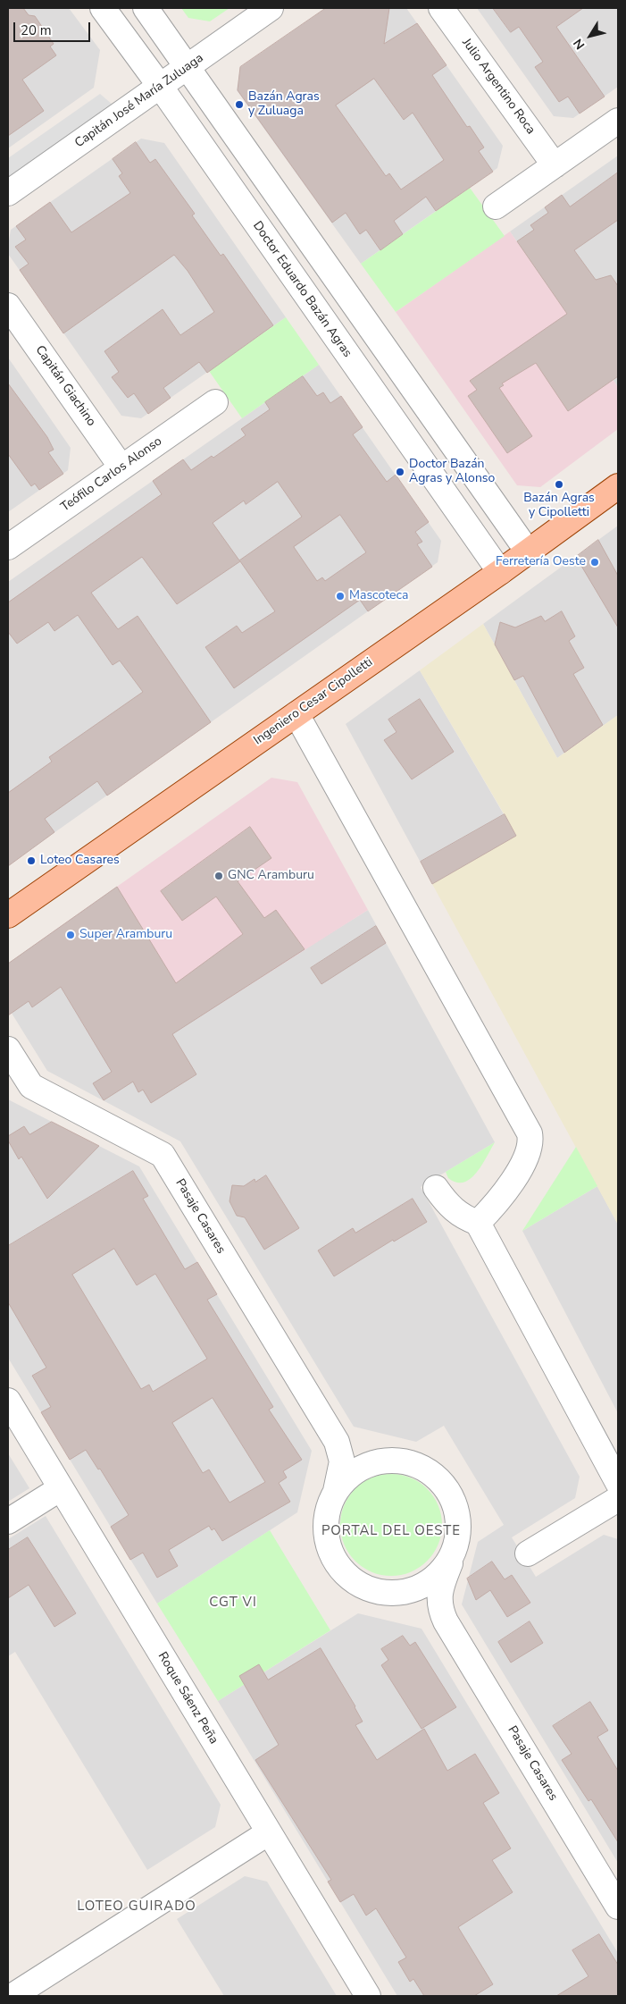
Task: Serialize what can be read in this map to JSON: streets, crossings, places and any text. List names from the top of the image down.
{
  "streets": {
    "main road": ["Ingeniero Cesar Cipolletti"],
    "street": [
      "Julio Argentino Roca",
      "Capitán José María Zuluaga",
      "Doctor Eduardo Bazán Agras",
      "Capitán Giachino",
      "Teófilo Carlos Alonso",
      "Pasaje Casares",
      "Roque Sáenz Peña"
    ]
  },
  "crossings": [
    ["Capitán José María Zuluaga", "Doctor Eduardo Bazán Agras"],
    ["Doctor Eduardo Bazán Agras", "Ingeniero Cesar Cipolletti"],
    ["Capitán Giachino", "Teófilo Carlos Alonso"]
  ],
  "districts": ["PORTAL DEL OESTE", "CGT VI", "LOTEO GUIRADO"],
  "places": [
    "Bazán Agras y Zuluaga",
    "Doctor Bazán Agras y Alonso",
    "Bazán Agras y Cipolletti",
    "Ferretería Oeste",
    "Mascoteca",
    "Loteo Casares",
    "GNC Aramburu",
    "Super Aramburu"
  ],
  "scale_bar": "20 m",
  "north": "bottom left"
}
